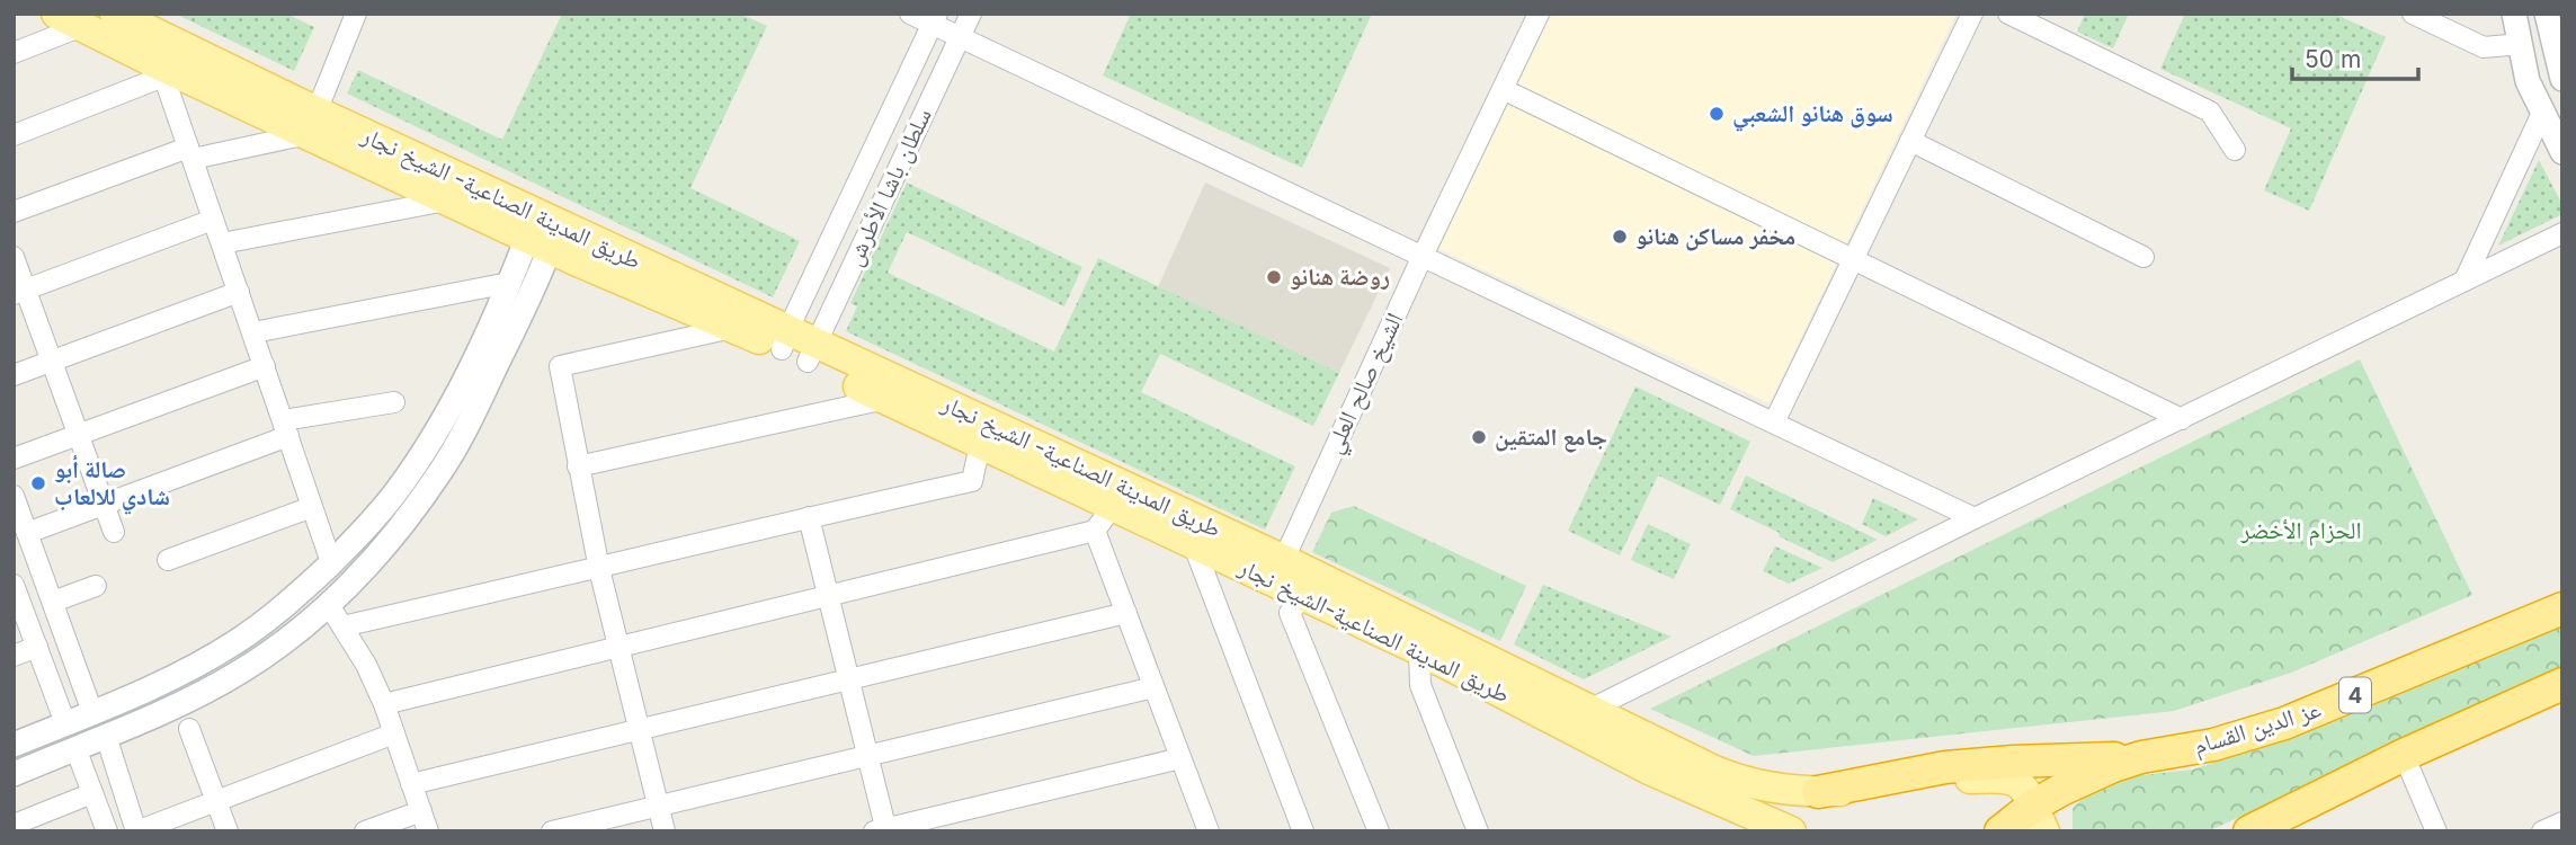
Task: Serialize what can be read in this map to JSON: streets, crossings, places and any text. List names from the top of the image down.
{
  "streets": {
    "highway": ["4", "عز الدين القسام"],
    "main road": ["طريق المدينة الصناعية- الشيخ نجار", "طريق المدينة الصناعية-الشيخ نجار"],
    "street": ["سلطان باشا الأطرش", "الشيخ صالح العلي"]
  },
  "crossings": [
    ["سلطان باشا الأطرش", "طريق المدينة الصناعية- الشيخ نجار"],
    ["سلطان باشا الأطرش", "طريق المدينة الصناعية-الشيخ نجار"],
    ["طريق المدينة الصناعية- الشيخ نجار", "الشيخ صالح العلي"],
    ["طريق المدينة الصناعية- الشيخ نجار", "طريق المدينة الصناعية-الشيخ نجار"],
    ["طريق المدينة الصناعية- الشيخ نجار", "عز الدين القسام"],
    ["الشيخ صالح العلي", "طريق المدينة الصناعية-الشيخ نجار"]
  ],
  "parks": ["الحزام الأخضر"],
  "places": [
    "سوق هنانو الشعبي",
    "مخفر مساكن هنانو",
    "روضة هنانو",
    "جامع المتقين",
    "صالة أبو شادي للالعاب"
  ],
  "scale_bar": "50 m"
}
